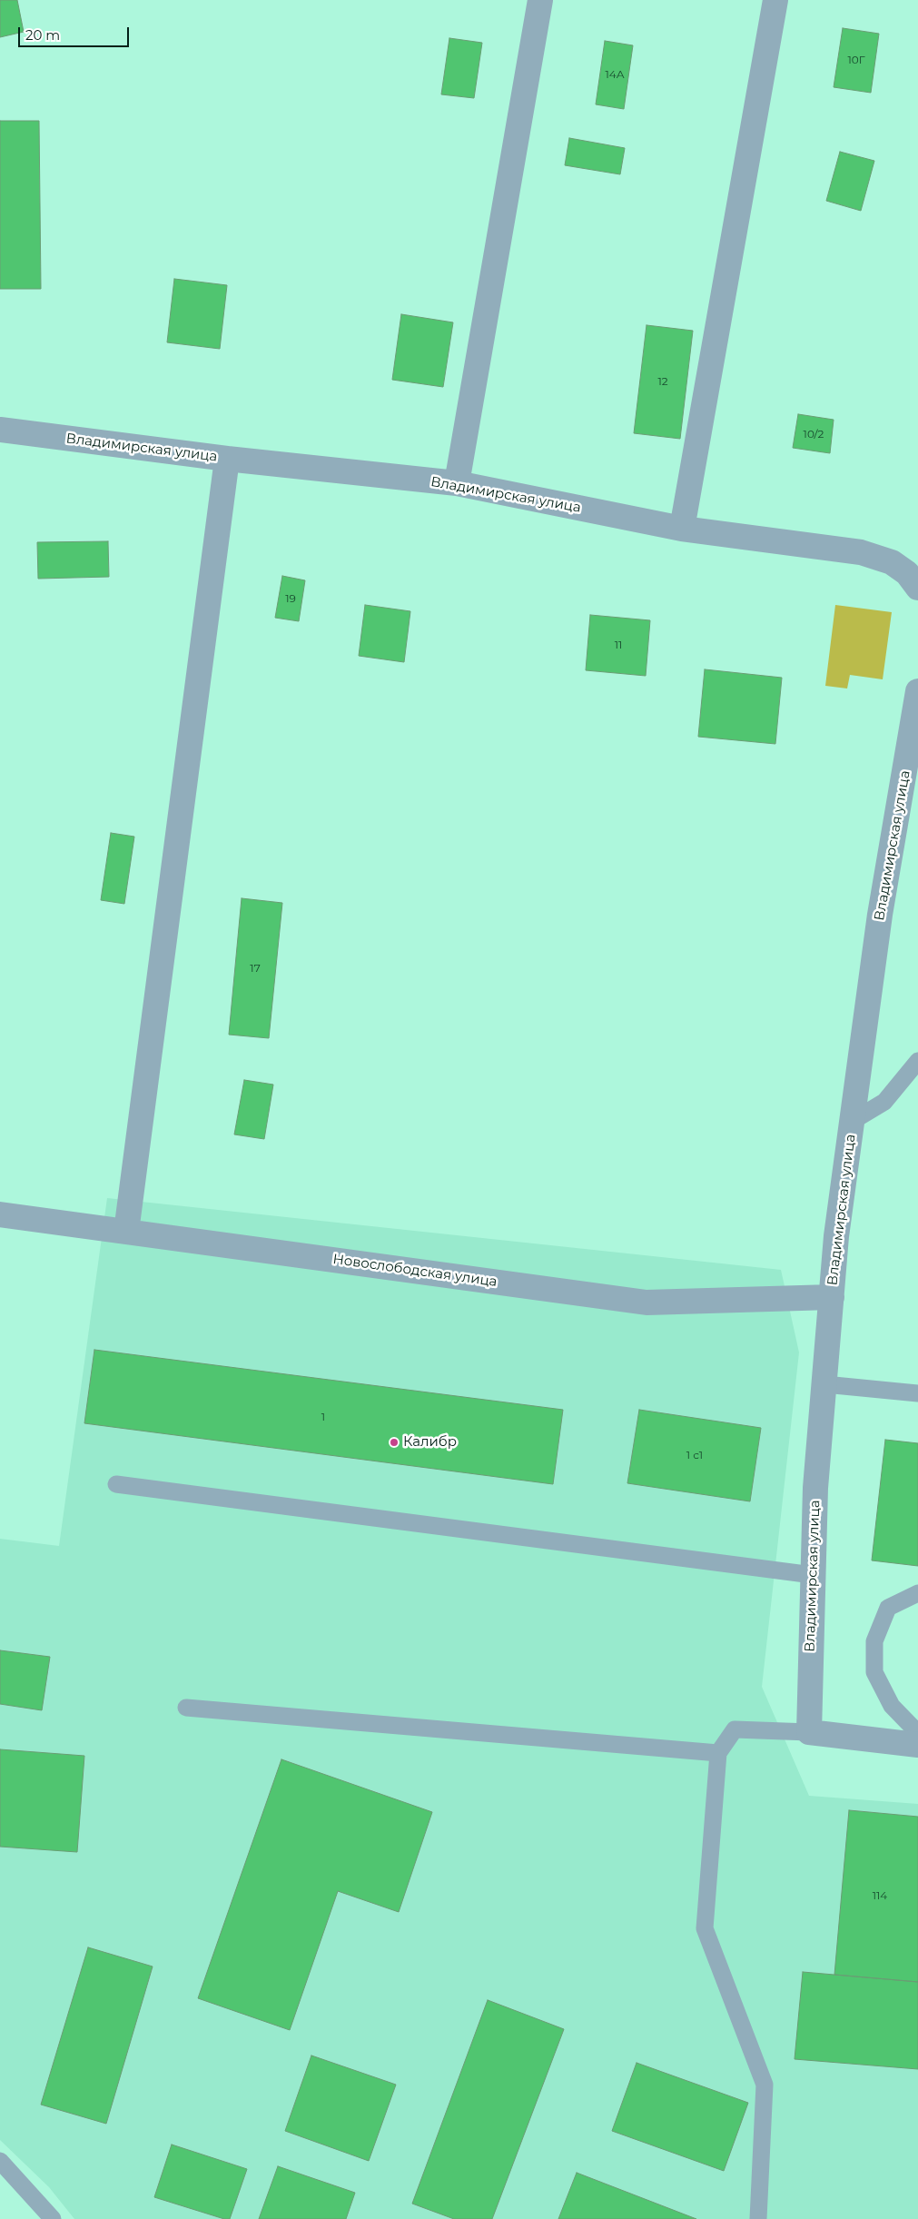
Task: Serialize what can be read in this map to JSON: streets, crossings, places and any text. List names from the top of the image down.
{
  "streets": {
    "street": ["Владимирская улица", "Новослободская улица"]
  },
  "crossings": [
    ["Владимирская улица", "Новослободская улица"]
  ],
  "places": ["Калибр"],
  "house_numbers": [
    "10Г",
    "14А",
    "12",
    "10/2",
    "19",
    "11",
    "17",
    "1",
    "1 с1",
    "114"
  ],
  "scale_bar": "20 m"
}
